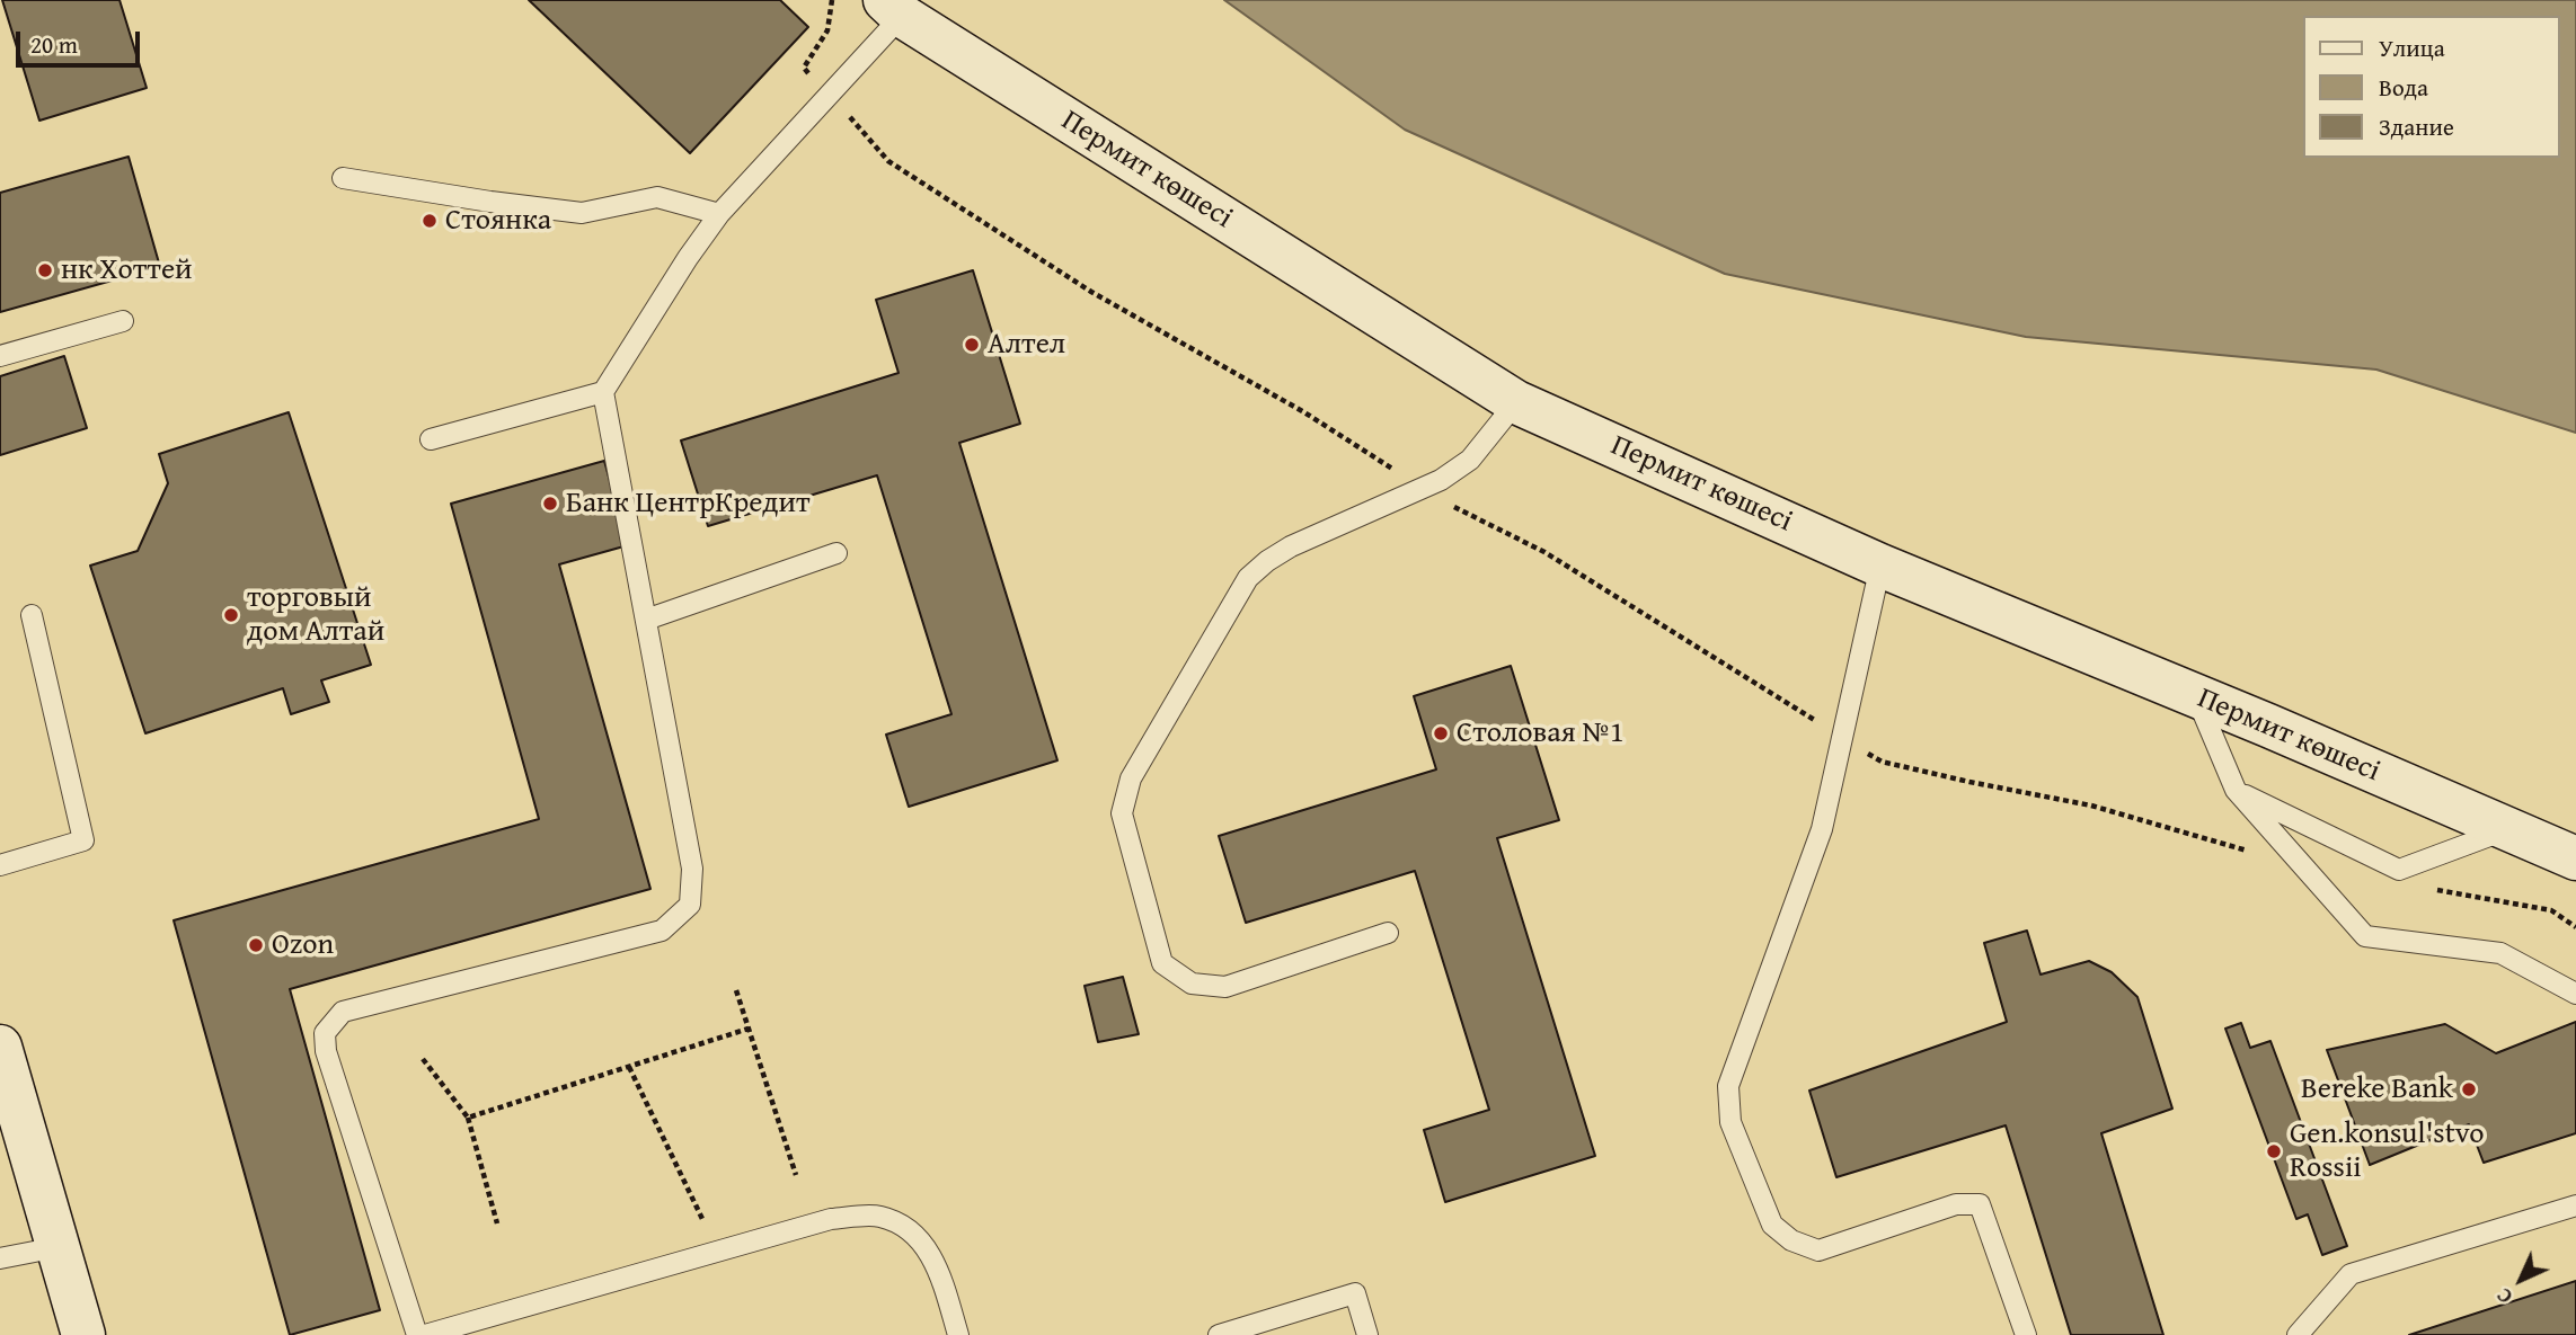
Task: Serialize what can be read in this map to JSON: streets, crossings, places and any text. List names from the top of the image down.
{
  "streets": {
    "main road": ["Пермит көшесі"]
  },
  "places": [
    "Стоянка",
    "нк Хоттей",
    "Алтел",
    "Банк ЦентрКредит",
    "торговый дом Алтай",
    "Столовая №1",
    "Ozon",
    "Bereke Bank",
    "Gen.konsul'stvo Rossii"
  ],
  "legend": ["Улица", "Вода", "Здание"],
  "scale_bar": "20 m",
  "north": "bottom left"
}
